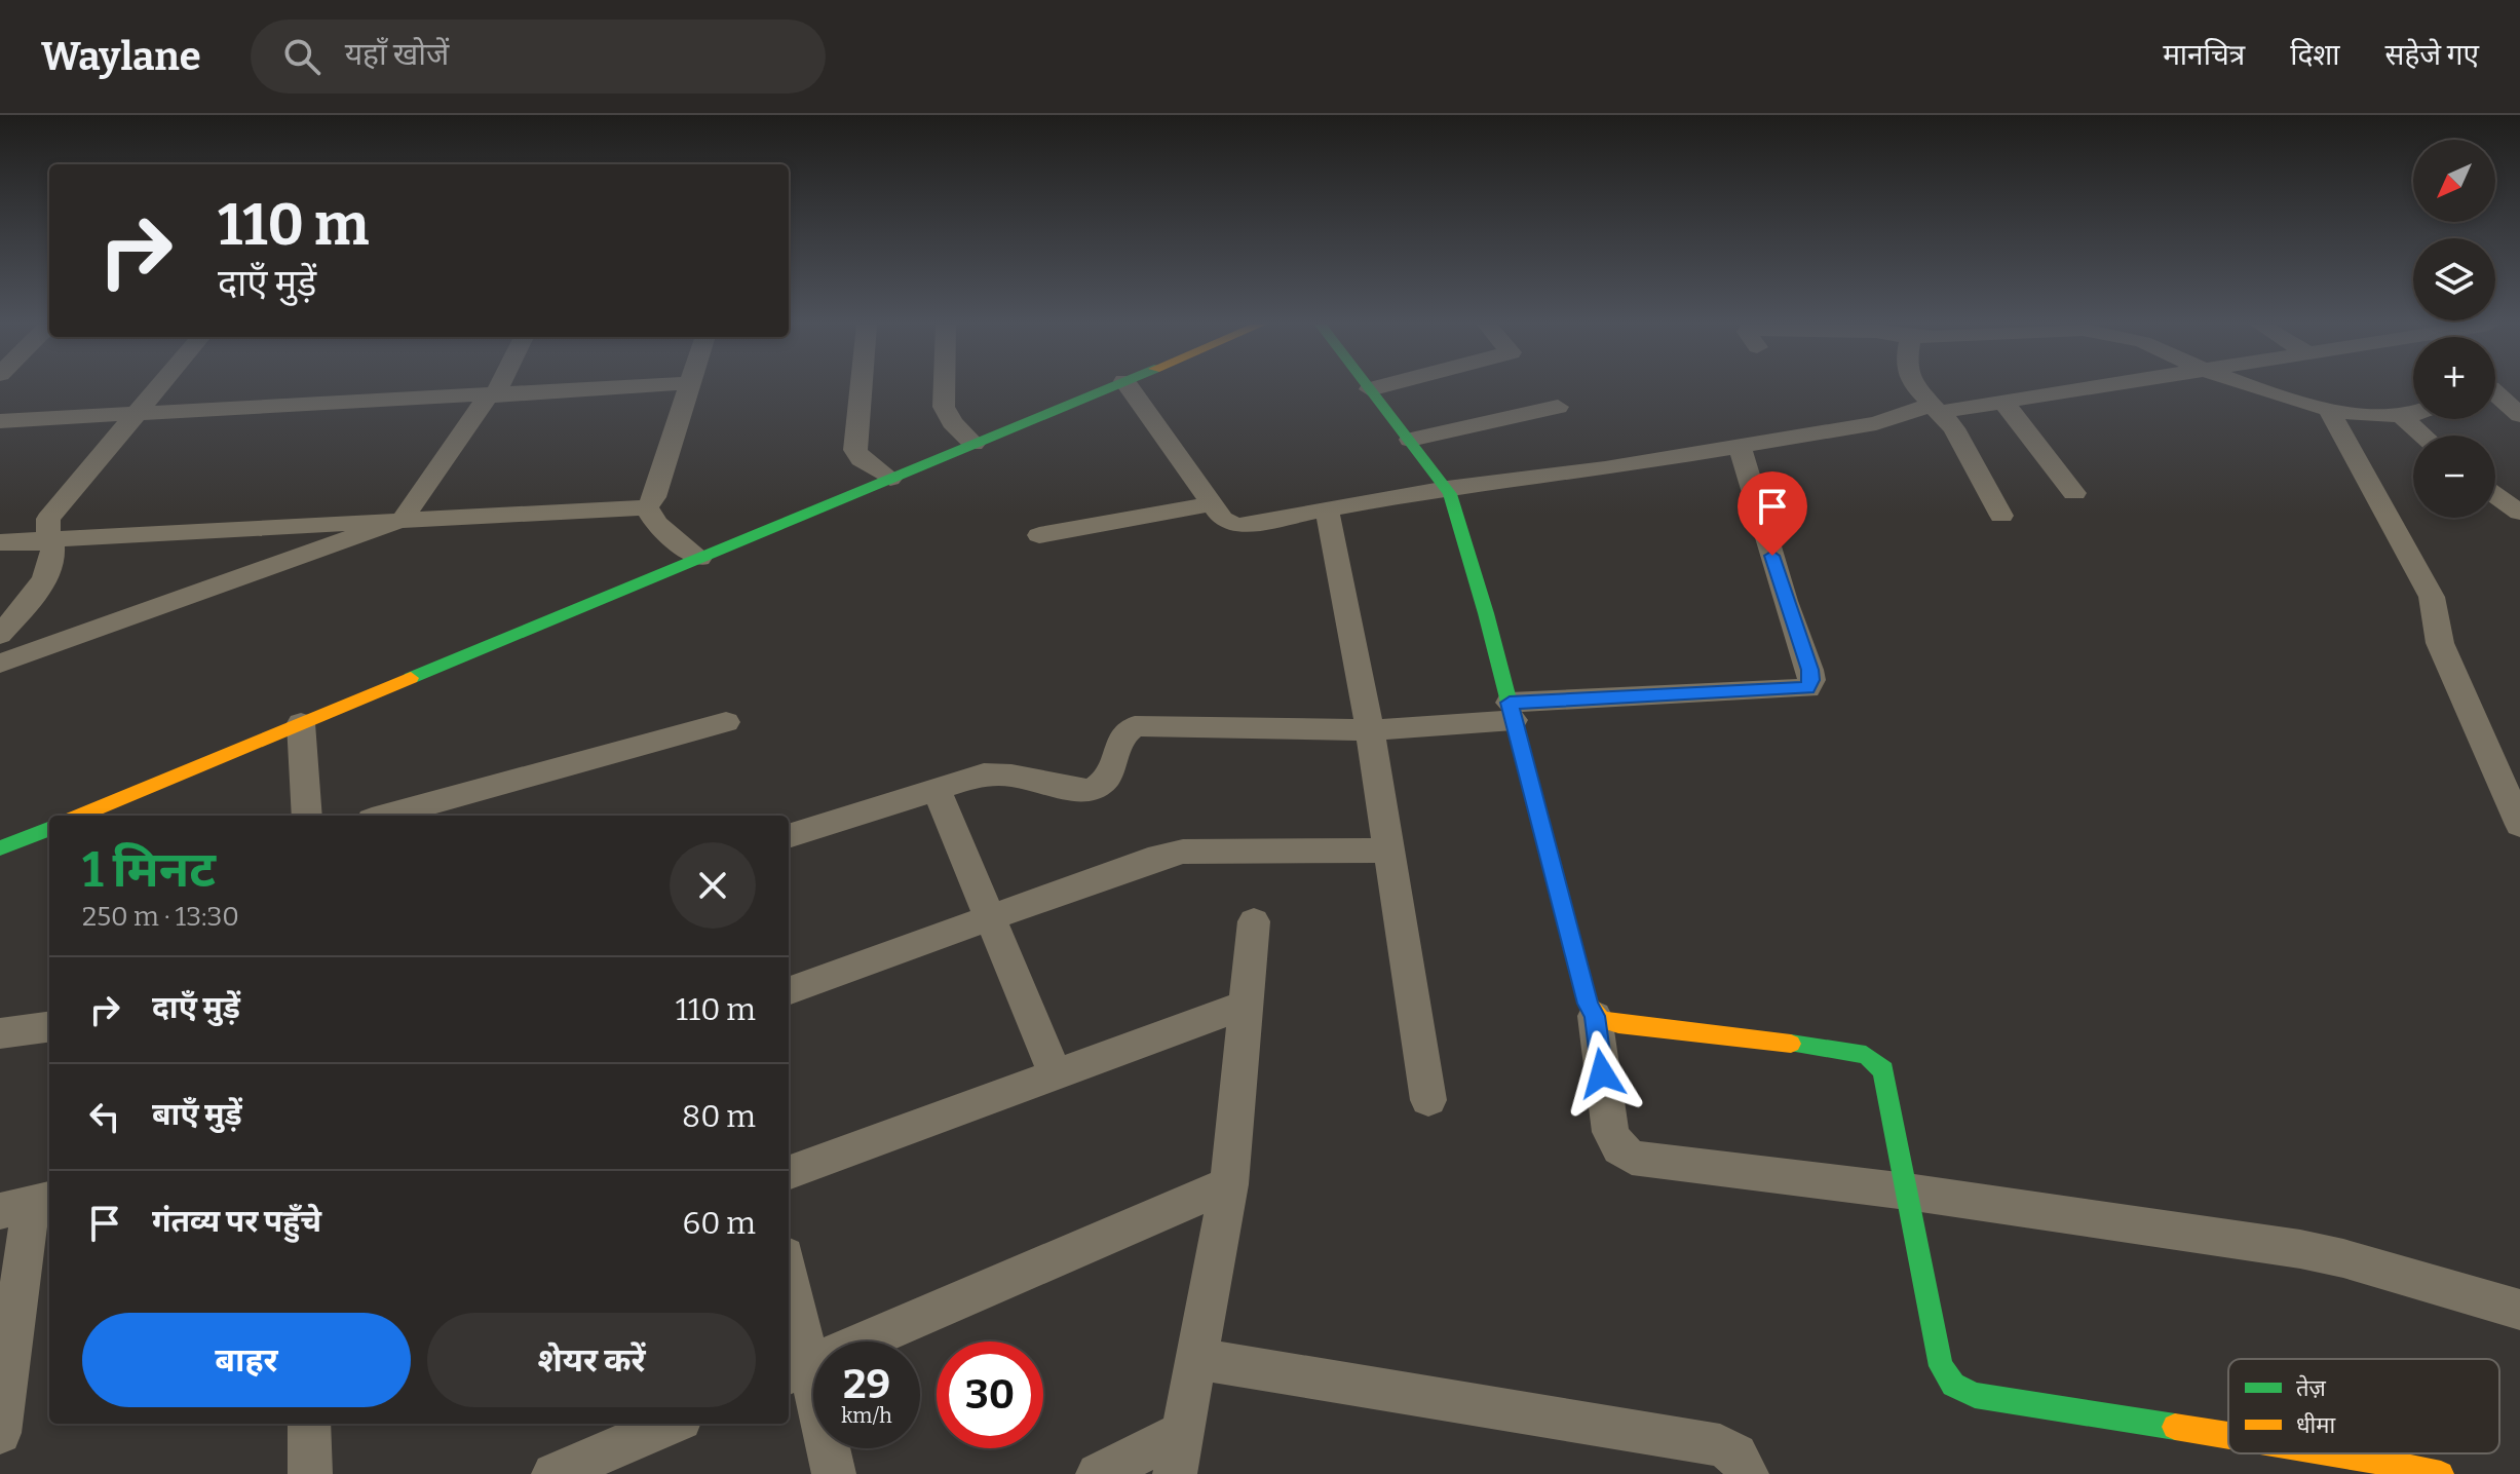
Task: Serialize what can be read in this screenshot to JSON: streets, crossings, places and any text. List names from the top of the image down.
{
  "legend": ["तेज़", "धीमा"],
  "north": "bottom left",
  "page": {
    "header": "Waylane",
    "search": "यहाँ खोजें",
    "nav": ["मानचित्र", "दिशा", "सहेजे गए"],
    "map_buttons": ["+", "−"],
    "turn": ["110 m", "दाएँ मुड़ें"],
    "heading": ["1 मिनट", "250 m · 13:30"],
    "list": [
      {
        "name": "दाएँ मुड़ें",
        "value": "110 m"
      },
      {
        "name": "बाएँ मुड़ें",
        "value": "80 m"
      },
      {
        "name": "गंतव्य पर पहुँचे",
        "value": "60 m"
      }
    ],
    "buttons": ["बाहर", "शेयर करें"],
    "speed": "29 km/h",
    "limit": "30"
  }
}
